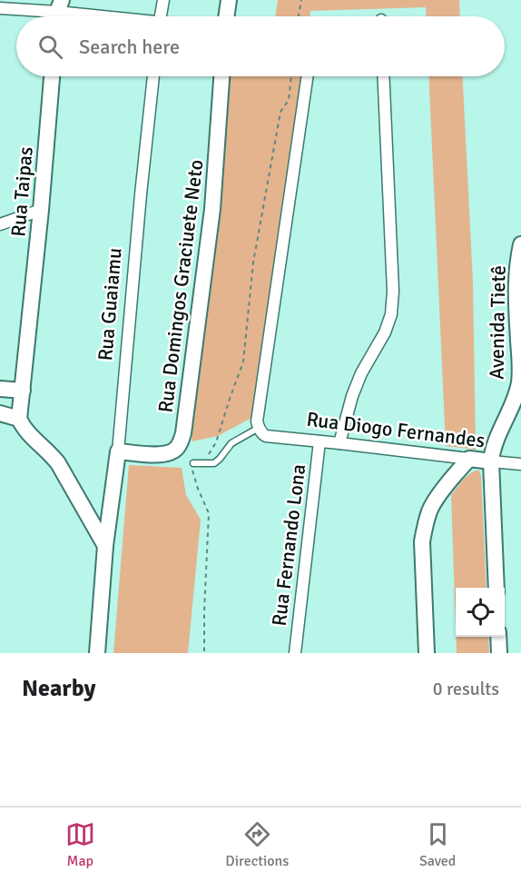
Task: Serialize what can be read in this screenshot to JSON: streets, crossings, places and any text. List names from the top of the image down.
{
  "streets": {
    "street": [
      "Rua Taipas",
      "Rua Domingos Graciuete Neto",
      "Rua Guaiamu",
      "Avenida Tietê",
      "Rua Diogo Fernandes",
      "Rua Fernando Lona"
    ]
  },
  "crossings": [
    ["Rua Domingos Graciuete Neto", "Rua Guaiamu"],
    ["Avenida Tietê", "Rua Diogo Fernandes"],
    ["Rua Diogo Fernandes", "Rua Fernando Lona"]
  ],
  "page": {
    "search": "Search here",
    "heading": ["Nearby", "0 results"],
    "nav": ["Map", "Directions", "Saved"]
  }
}
